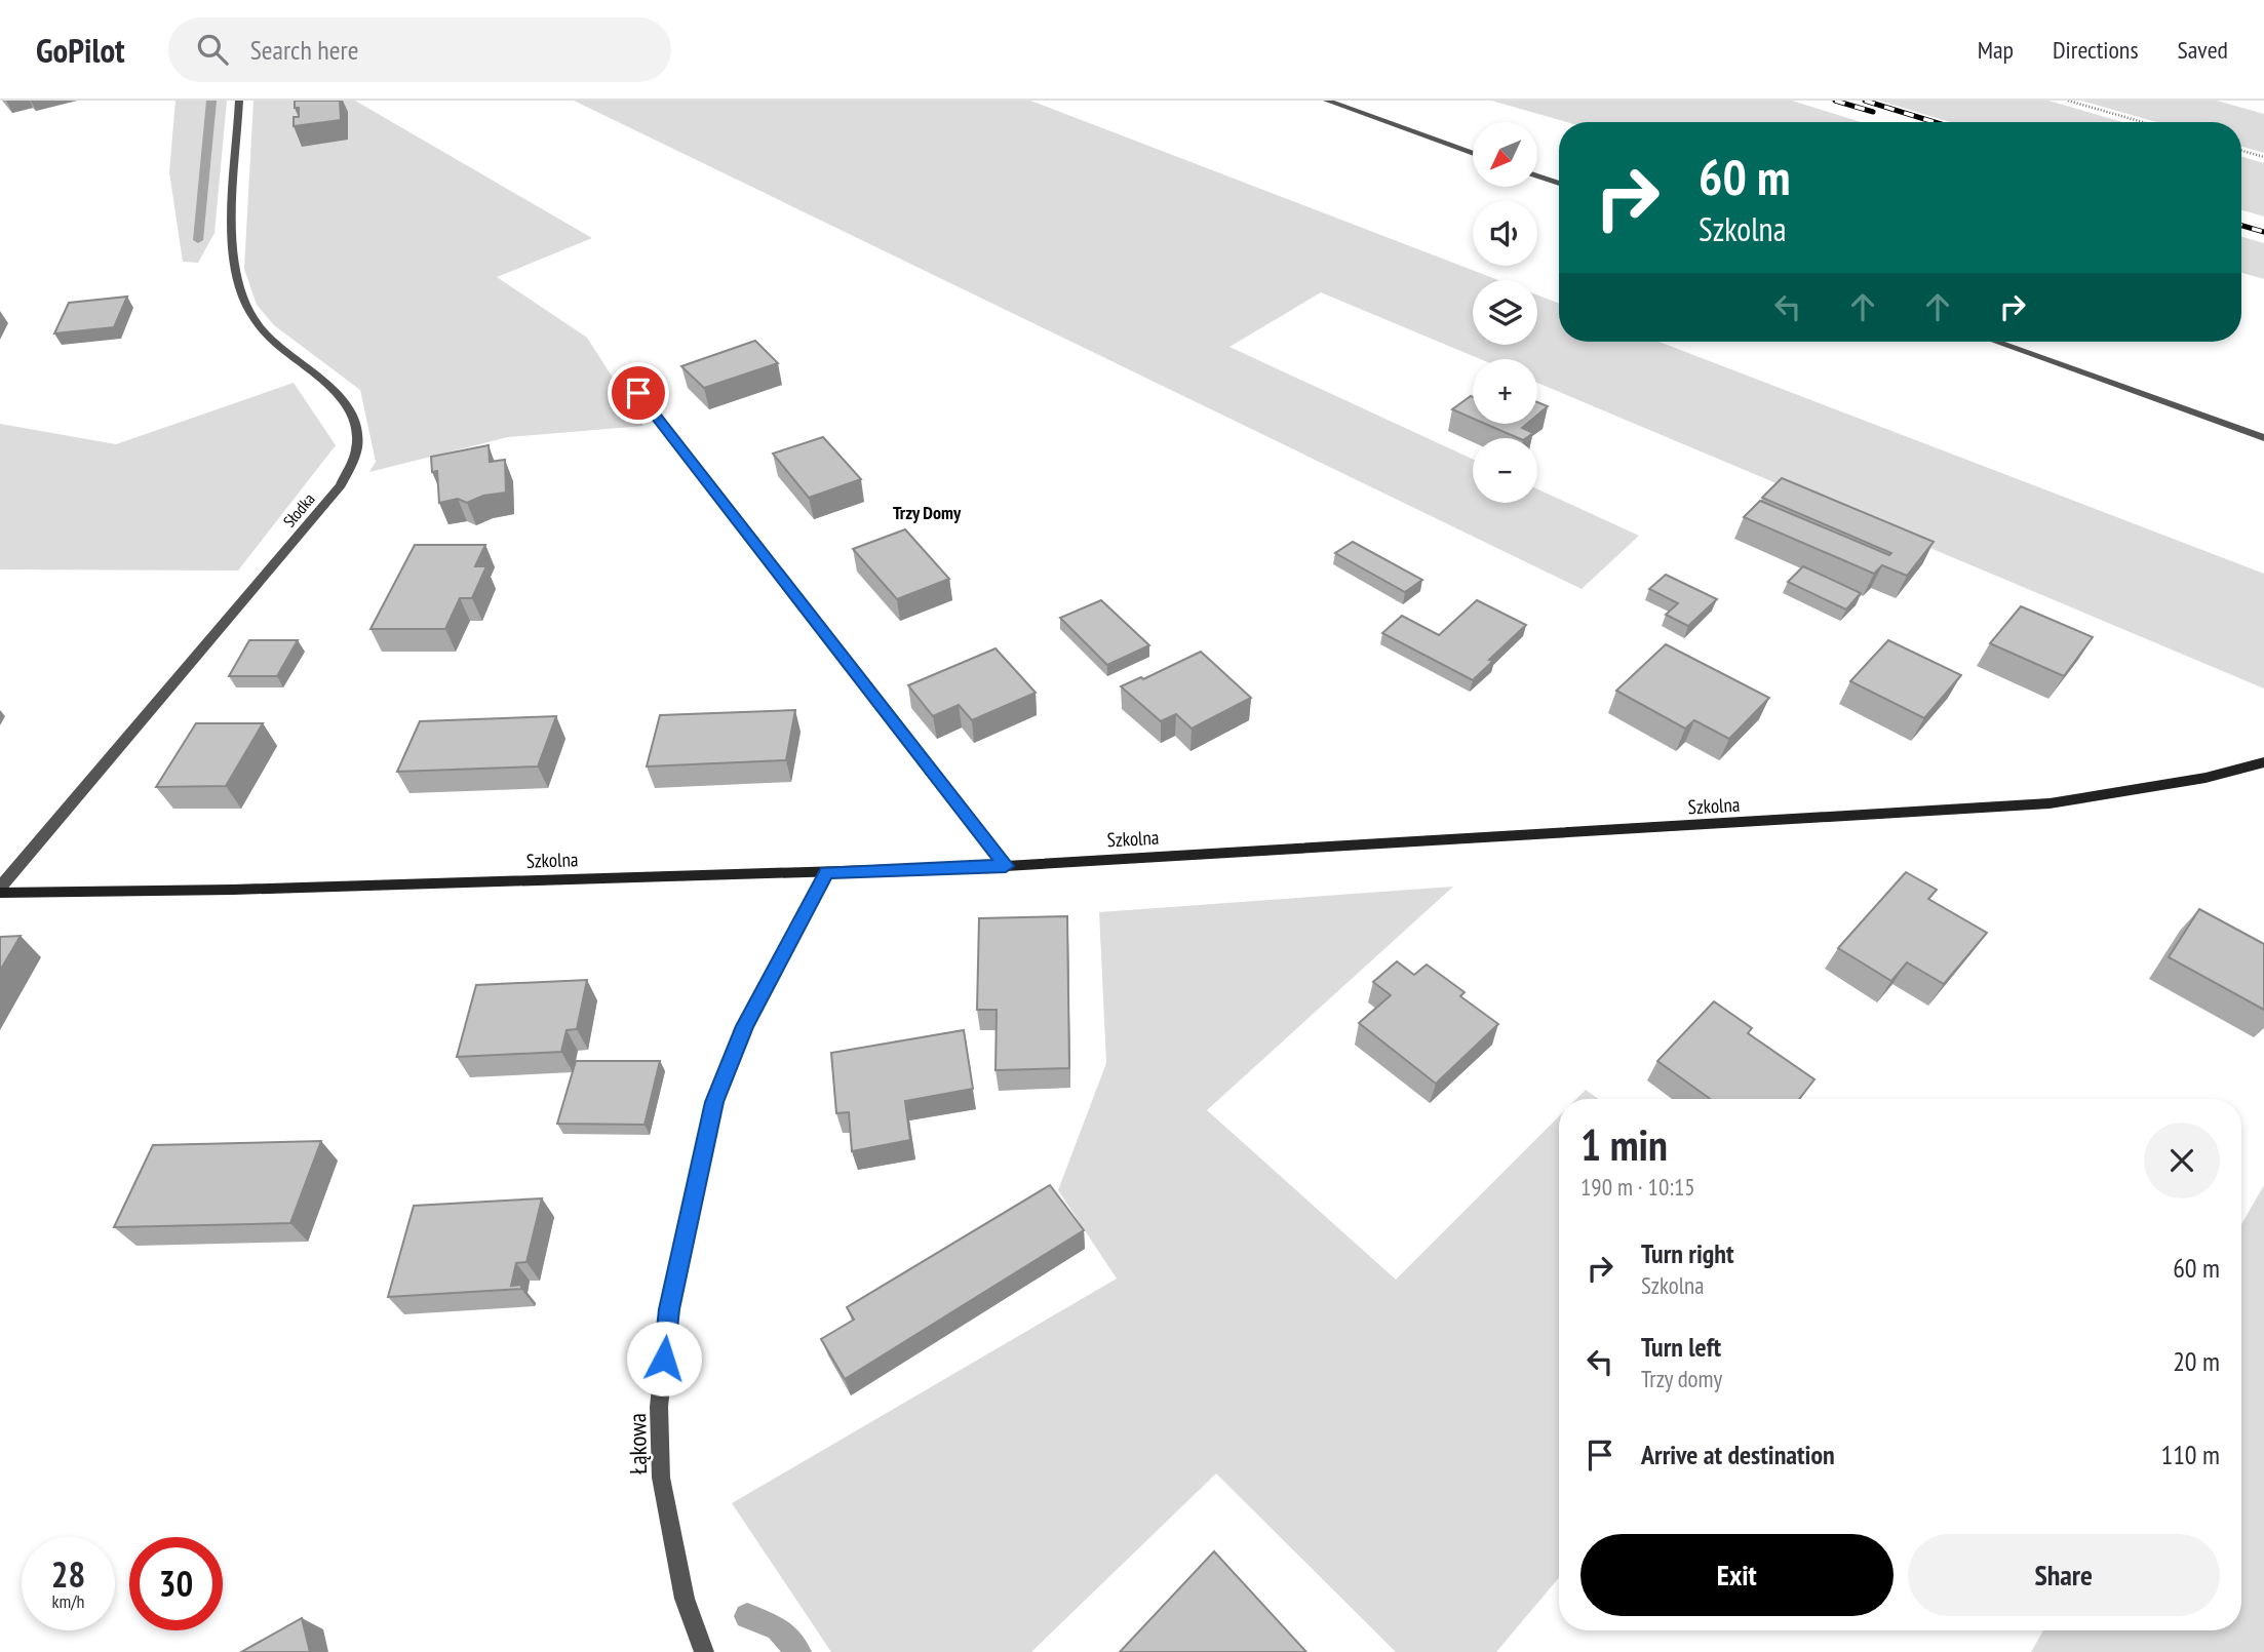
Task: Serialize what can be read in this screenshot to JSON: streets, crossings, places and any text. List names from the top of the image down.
{
  "streets": {
    "street": ["Słodka", "Szkolna", "Łąkowa"]
  },
  "crossings": [
    ["Szkolna", "Łąkowa"]
  ],
  "districts": ["Trzy Domy"],
  "north": "bottom left",
  "page": {
    "header": "GoPilot",
    "search": "Search here",
    "nav": ["Map", "Directions", "Saved"],
    "map_buttons": ["+", "−"],
    "turn": ["60 m", "Szkolna"],
    "heading": ["1 min", "190 m · 10:15"],
    "list": [
      {
        "name": "Turn right",
        "note": "Szkolna",
        "value": "60 m"
      },
      {
        "name": "Turn left",
        "note": "Trzy domy",
        "value": "20 m"
      },
      {
        "name": "Arrive at destination",
        "value": "110 m"
      }
    ],
    "buttons": ["Exit", "Share"],
    "speed": "28 km/h",
    "limit": "30"
  }
}
